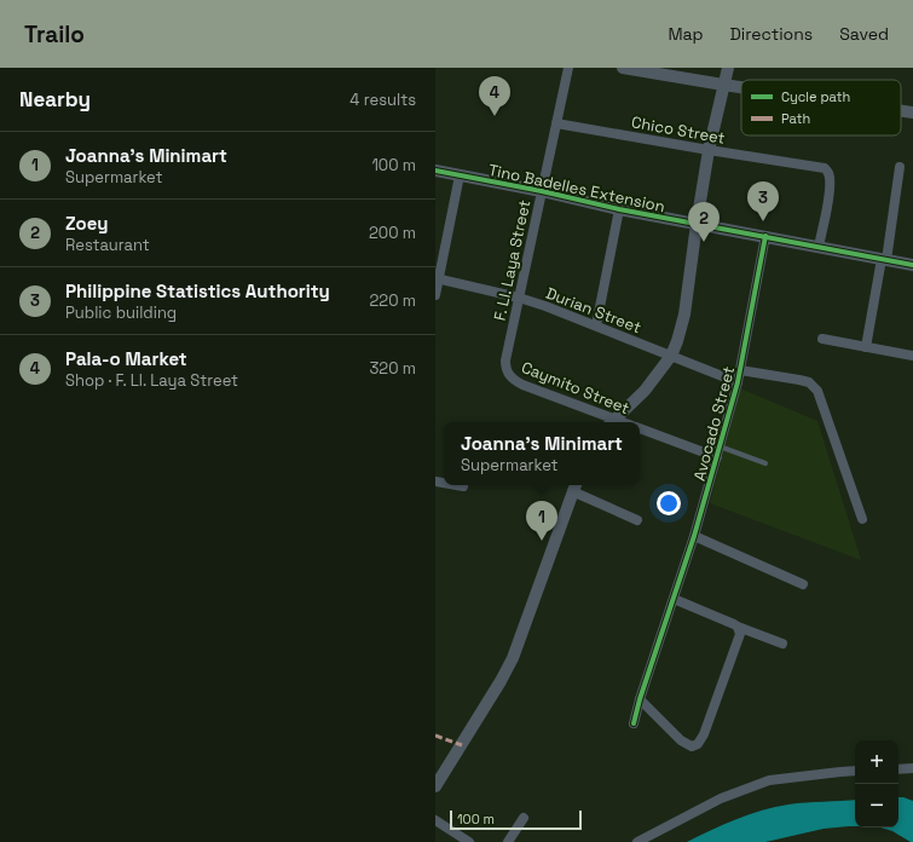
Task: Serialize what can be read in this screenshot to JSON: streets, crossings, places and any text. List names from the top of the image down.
{
  "streets": {
    "street": [
      "Chico Street",
      "Tino Badelles Extension",
      "F. Ll. Laya Street",
      "Durian Street",
      "Caymito Street",
      "Avocado Street"
    ]
  },
  "crossings": [
    ["Chico Street", "Tino Badelles Extension"],
    ["Chico Street", "F. Ll. Laya Street"],
    ["Tino Badelles Extension", "F. Ll. Laya Street"],
    ["Tino Badelles Extension", "Avocado Street"],
    ["F. Ll. Laya Street", "Durian Street"],
    ["F. Ll. Laya Street", "Caymito Street"],
    ["Durian Street", "Avocado Street"],
    ["Caymito Street", "Avocado Street"]
  ],
  "legend": ["Cycle path", "Path"],
  "scale_bar": "100 m",
  "page": {
    "header": "Trailo",
    "nav": ["Map", "Directions", "Saved"],
    "heading": ["Nearby", "4 results"],
    "pins": [
      "4",
      "3",
      "2",
      "1"
    ],
    "list": [
      {
        "mark": "1",
        "name": "Joanna's Minimart",
        "note": "Supermarket",
        "value": "100 m"
      },
      {
        "mark": "2",
        "name": "Zoey",
        "note": "Restaurant",
        "value": "200 m"
      },
      {
        "mark": "3",
        "name": "Philippine Statistics Authority",
        "note": "Public building",
        "value": "220 m"
      },
      {
        "mark": "4",
        "name": "Pala-o Market",
        "note": "Shop · F. Ll. Laya Street",
        "value": "320 m"
      }
    ],
    "popup": ["Joanna's Minimart", "Supermarket"],
    "map_buttons": ["+", "−"],
    "scale": "100 m"
  }
}
